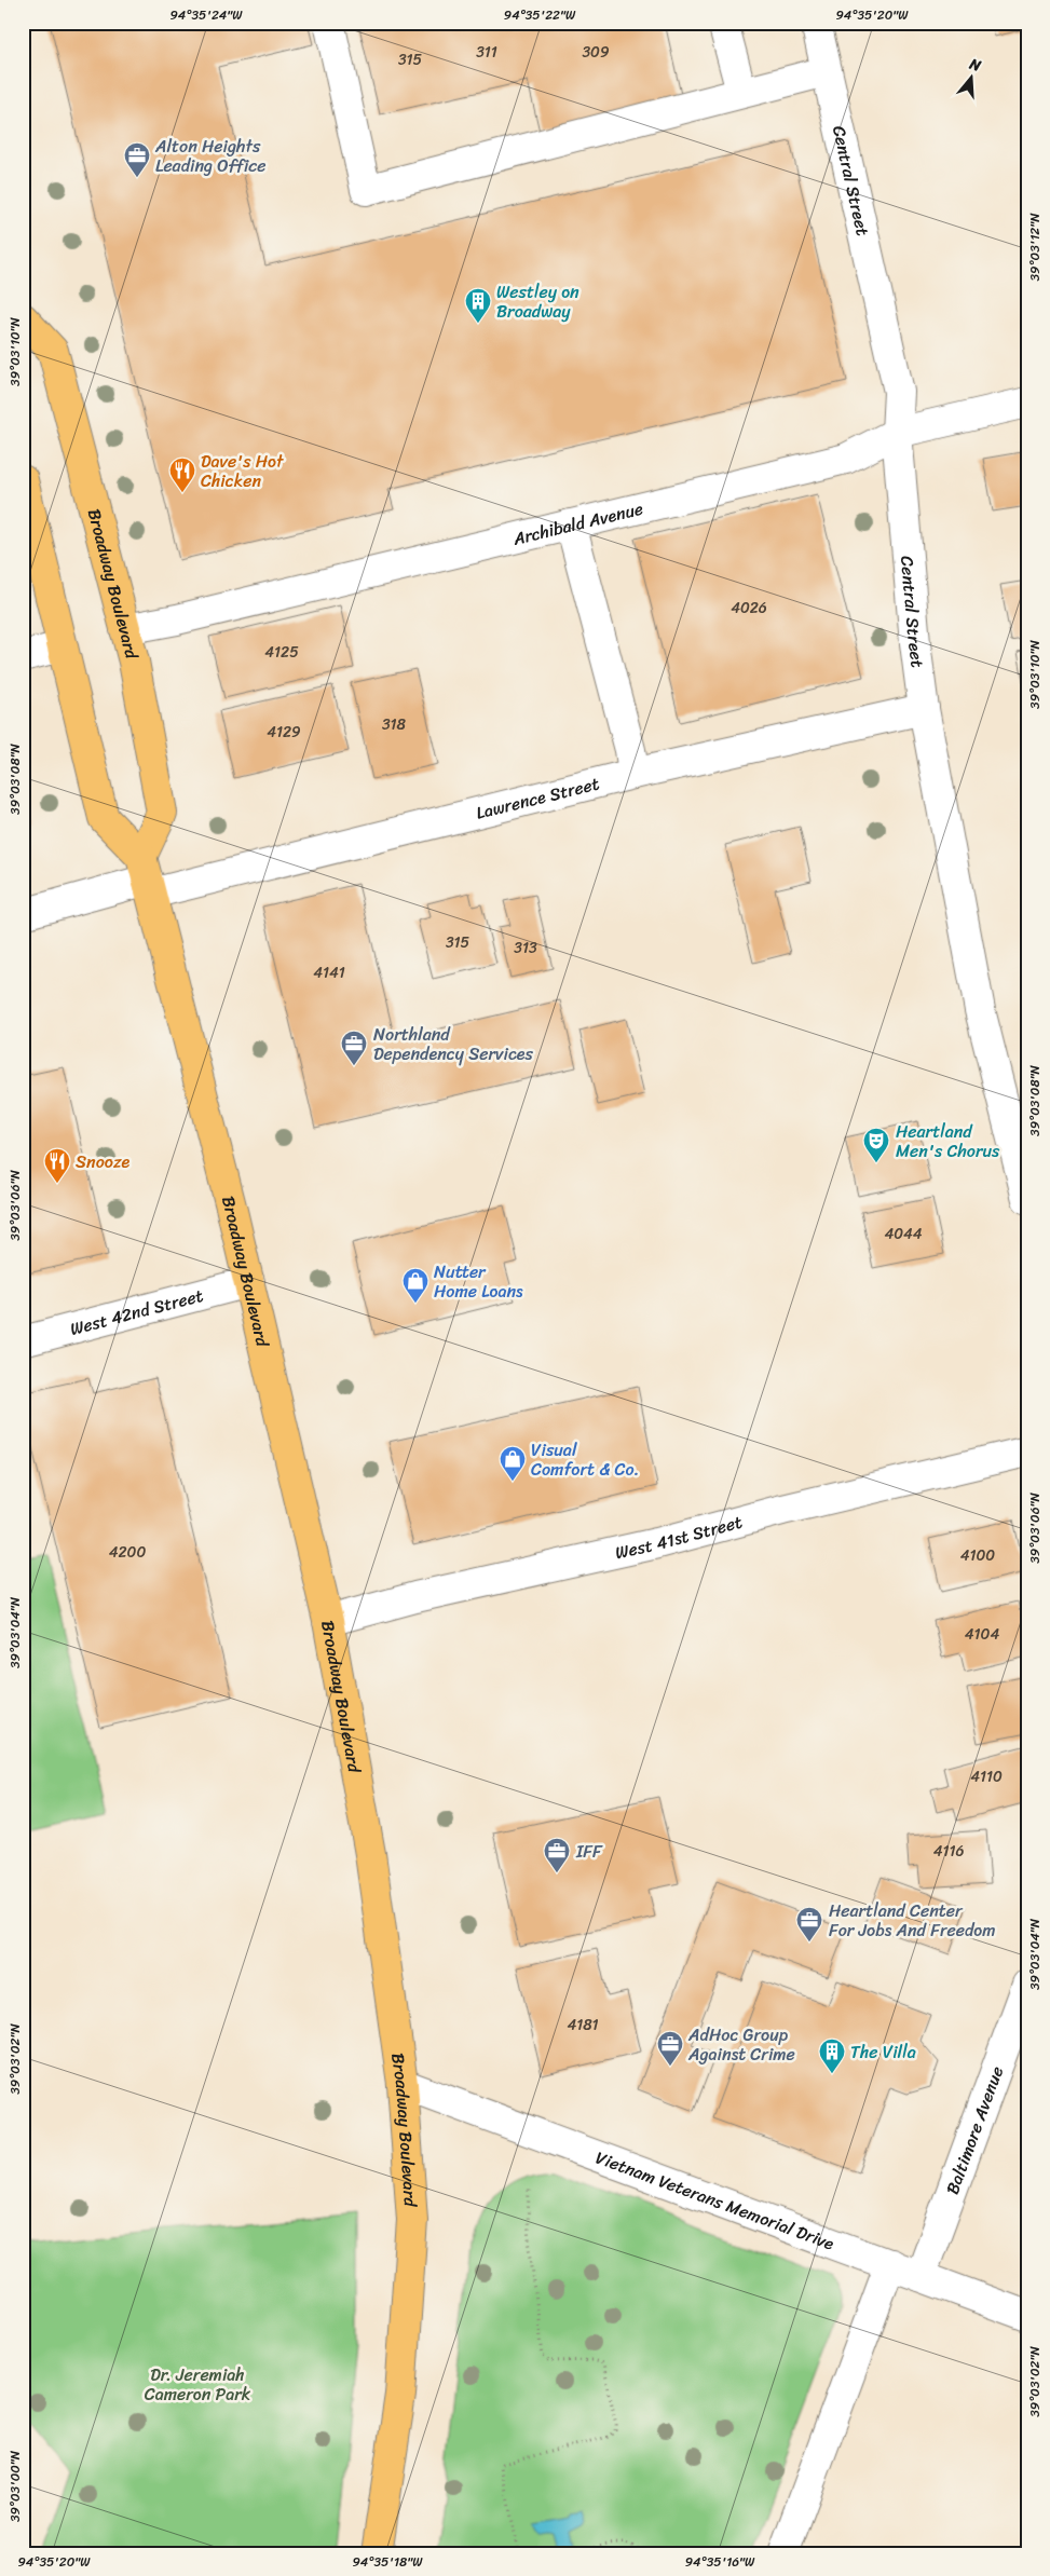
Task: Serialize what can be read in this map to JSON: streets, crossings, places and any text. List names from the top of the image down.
{
  "streets": {
    "main road": ["Broadway Boulevard"],
    "street": [
      "Central Street",
      "Archibald Avenue",
      "Lawrence Street",
      "West 42nd Street",
      "West 41st Street",
      "Baltimore Avenue",
      "Vietnam Veterans Memorial Drive"
    ]
  },
  "crossings": [
    ["Central Street", "Archibald Avenue"],
    ["Central Street", "Lawrence Street"],
    ["Archibald Avenue", "Broadway Boulevard"],
    ["Broadway Boulevard", "Lawrence Street"],
    ["Broadway Boulevard", "West 42nd Street"],
    ["Broadway Boulevard", "West 41st Street"],
    ["Broadway Boulevard", "Vietnam Veterans Memorial Drive"],
    ["Baltimore Avenue", "Vietnam Veterans Memorial Drive"]
  ],
  "parks": ["Dr. Jeremiah Cameron Park"],
  "places": {
    "office": [
      "Alton Heights Leading Office",
      "Northland Dependency Services",
      "IFF",
      "Heartland Center For Jobs And Freedom",
      "AdHoc Group Against Crime"
    ],
    "building": ["Westley on Broadway", "The Villa"],
    "restaurant": ["Dave's Hot Chicken", "Snooze"],
    "theatre": ["Heartland Men's Chorus"],
    "shop": ["Nutter Home Loans", "Visual Comfort & Co."]
  },
  "house_numbers": [
    "311",
    "309",
    "315",
    "4026",
    "4125",
    "318",
    "4129",
    "315",
    "313",
    "4141",
    "4044",
    "4200",
    "4100",
    "4104",
    "4110",
    "4116",
    "4181"
  ],
  "north": "top",
  "coordinates": [
    "94°35'24\"W",
    "94°35'22\"W",
    "94°35'20\"W",
    "39°03'12\"N",
    "39°03'10\"N",
    "39°03'08\"N",
    "39°03'06\"N",
    "39°03'04\"N",
    "39°03'02\"N",
    "39°03'00\"N",
    "94°35'18\"W",
    "94°35'16\"W"
  ]
}
